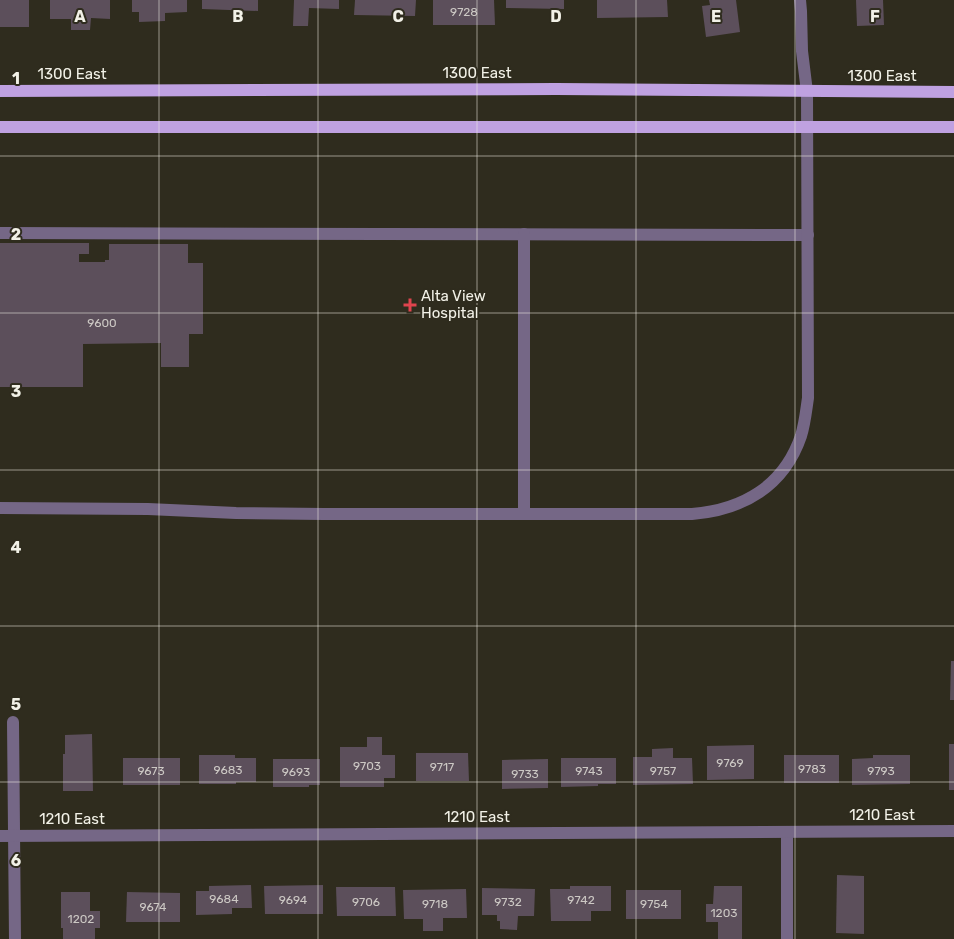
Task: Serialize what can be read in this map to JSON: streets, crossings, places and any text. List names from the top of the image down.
{
  "streets": {
    "main road": ["1300 East"],
    "street": ["1210 East"]
  },
  "places": {
    "health": ["Alta View Hospital"]
  },
  "house_numbers": [
    "9728",
    "9600",
    "9769",
    "9703",
    "9717",
    "9783",
    "9683",
    "9673",
    "9743",
    "9757",
    "9793",
    "9693",
    "9733",
    "9684",
    "9694",
    "9742",
    "9706",
    "9732",
    "9718",
    "9754",
    "9674",
    "1203",
    "1202"
  ],
  "grid": {
    "columns": [
      "A",
      "B",
      "C",
      "D",
      "E",
      "F"
    ],
    "rows": [
      "1",
      "2",
      "3",
      "4",
      "5",
      "6"
    ]
  }
}
